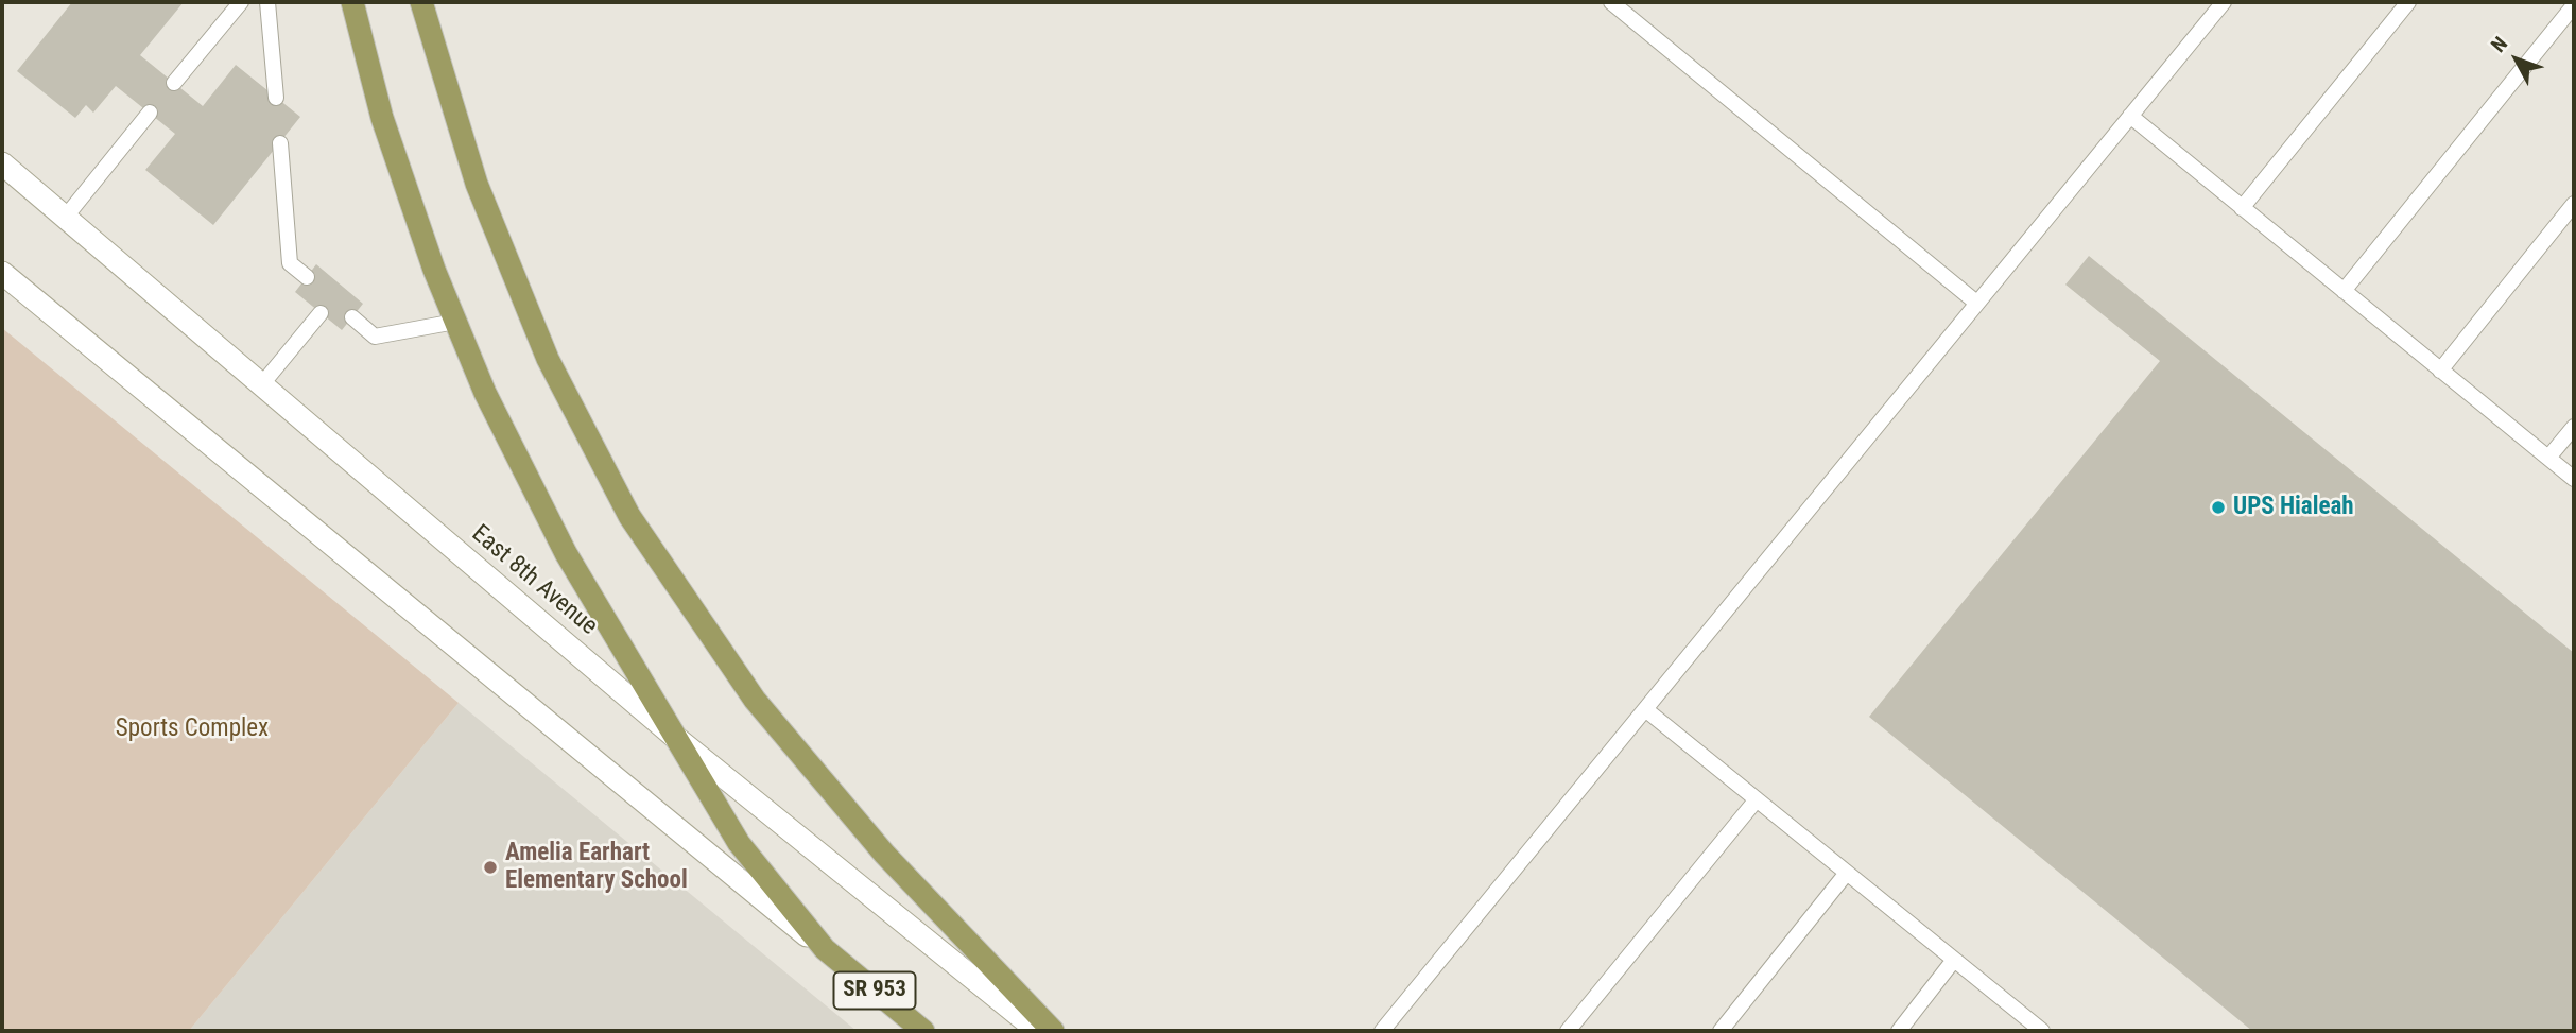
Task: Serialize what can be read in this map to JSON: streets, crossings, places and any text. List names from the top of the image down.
{
  "streets": {
    "main road": ["East 8th Avenue", "SR 953"]
  },
  "parks": ["Sports Complex"],
  "places": ["UPS Hialeah", "Amelia Earhart Elementary School"],
  "north": "top left"
}
